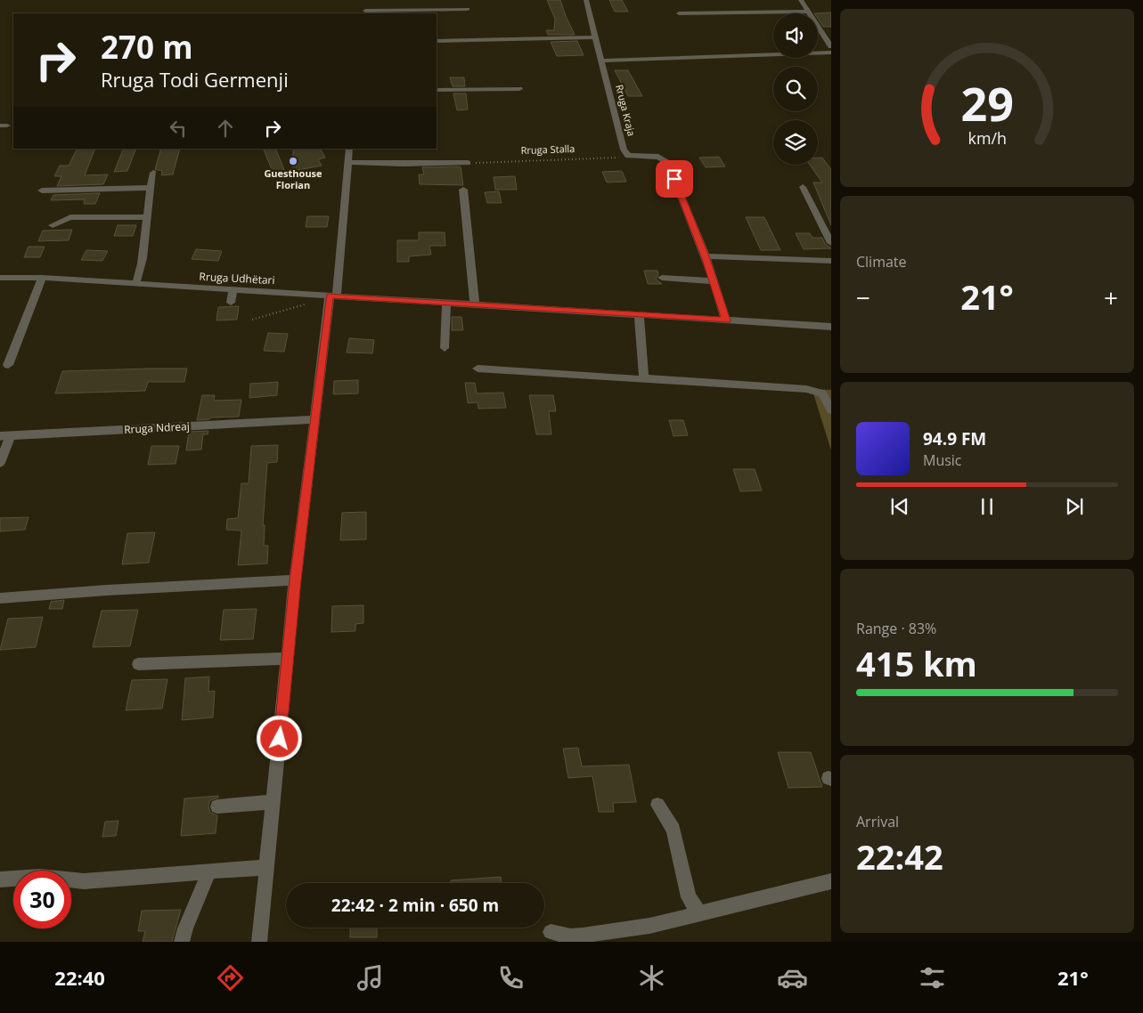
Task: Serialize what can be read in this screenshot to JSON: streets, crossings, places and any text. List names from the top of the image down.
{
  "streets": {
    "street": ["Rruga Kraja", "Rruga Udhëtari", "Rruga Ndreaj"],
    "path": ["Rruga Stalla"]
  },
  "crossings": [
    ["Rruga Kraja", "Rruga Stalla"]
  ],
  "places": ["Guesthouse Florian"],
  "page": {
    "turn": ["270 m", "Rruga Todi Germenji"],
    "tile": [
      "Climate",
      ["Range · 83%", "415 km"],
      ["Arrival", "22:42"]
    ],
    "heat": ["−", "21°", "+"],
    "song": ["94.9 FM", "Music"],
    "limit": "30",
    "trip": "22:42 · 2 min · 650 m",
    "tabs": ["22:40", "21°"],
    "gauge": ["29", "km/h"]
  }
}
